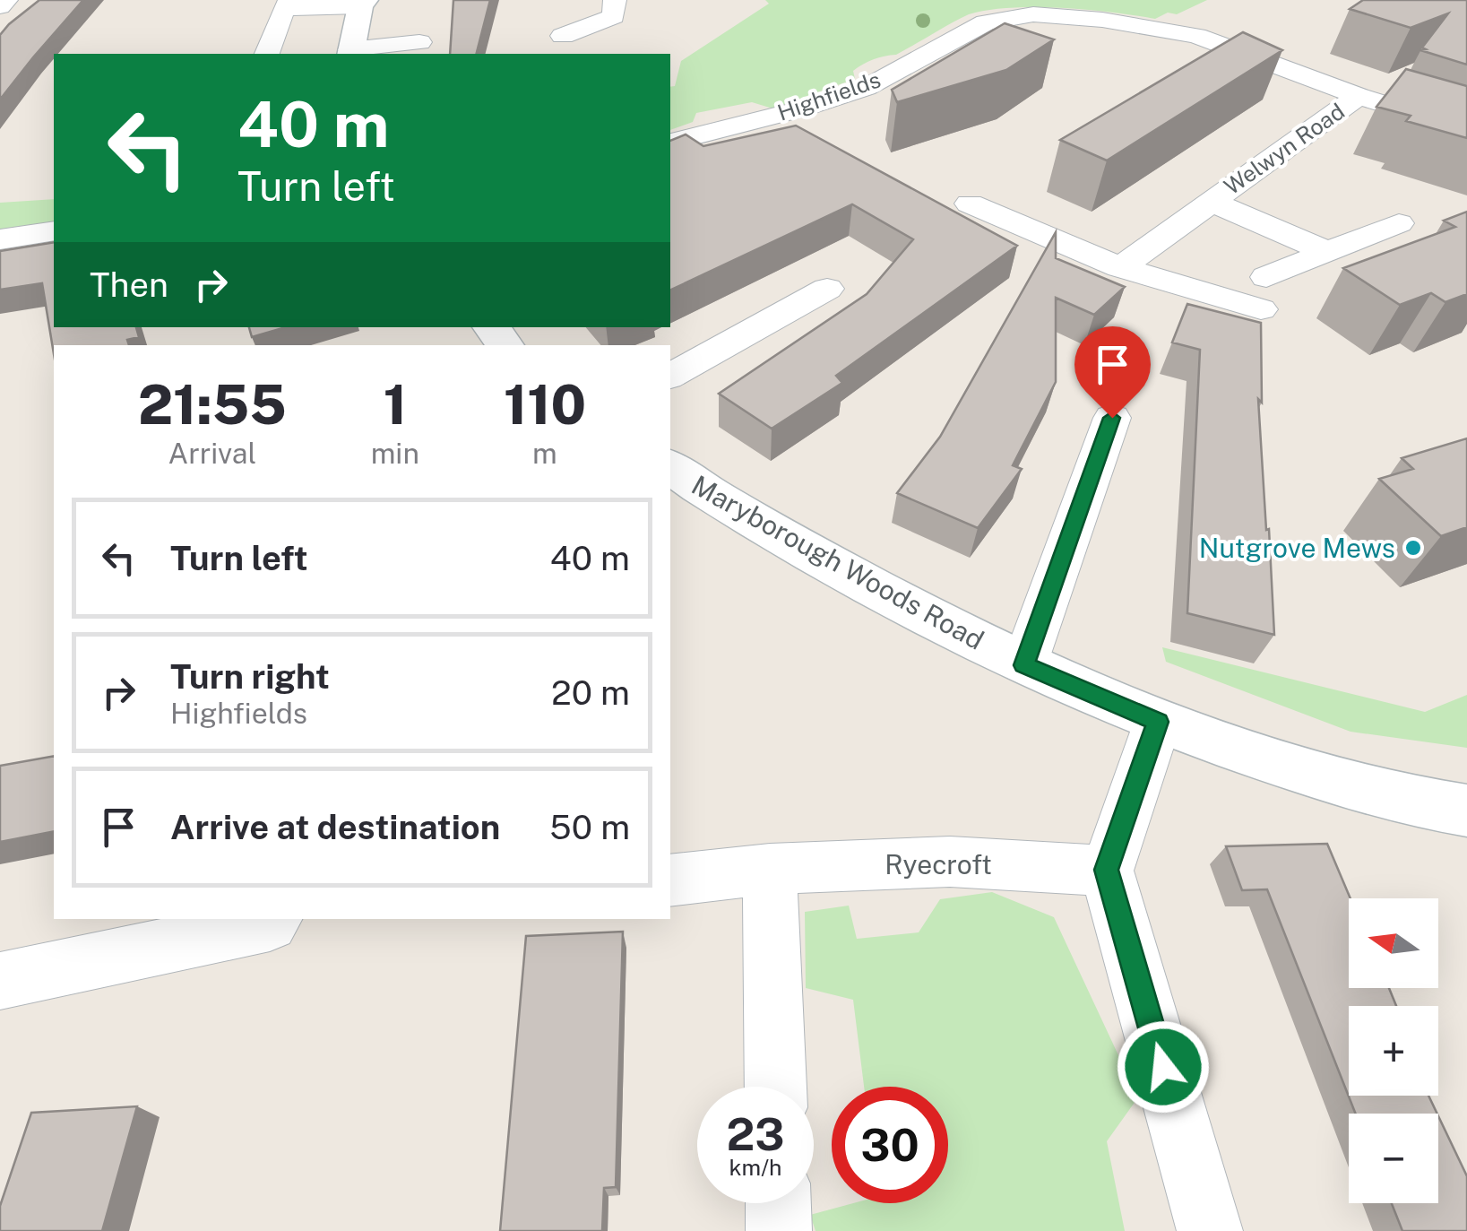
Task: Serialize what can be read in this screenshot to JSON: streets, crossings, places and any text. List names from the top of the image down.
{
  "streets": {
    "street": [
      "Highfields",
      "Welwyn Road",
      "Maryborough Woods Road",
      "Ryecroft"
    ]
  },
  "crossings": [
    ["Highfields", "Welwyn Road"]
  ],
  "places": ["Nutgrove Mews"],
  "north": "left",
  "page": {
    "turn": ["40 m", "Turn left"],
    "then": "Then",
    "eta": [
      "21:55",
      "Arrival",
      "1",
      "min",
      "110",
      "m"
    ],
    "list": [
      {
        "name": "Turn left",
        "value": "40 m"
      },
      {
        "name": "Turn right",
        "note": "Highfields",
        "value": "20 m"
      },
      {
        "name": "Arrive at destination",
        "value": "50 m"
      }
    ],
    "map_buttons": ["+", "−"],
    "speed": "23 km/h",
    "limit": "30"
  }
}
